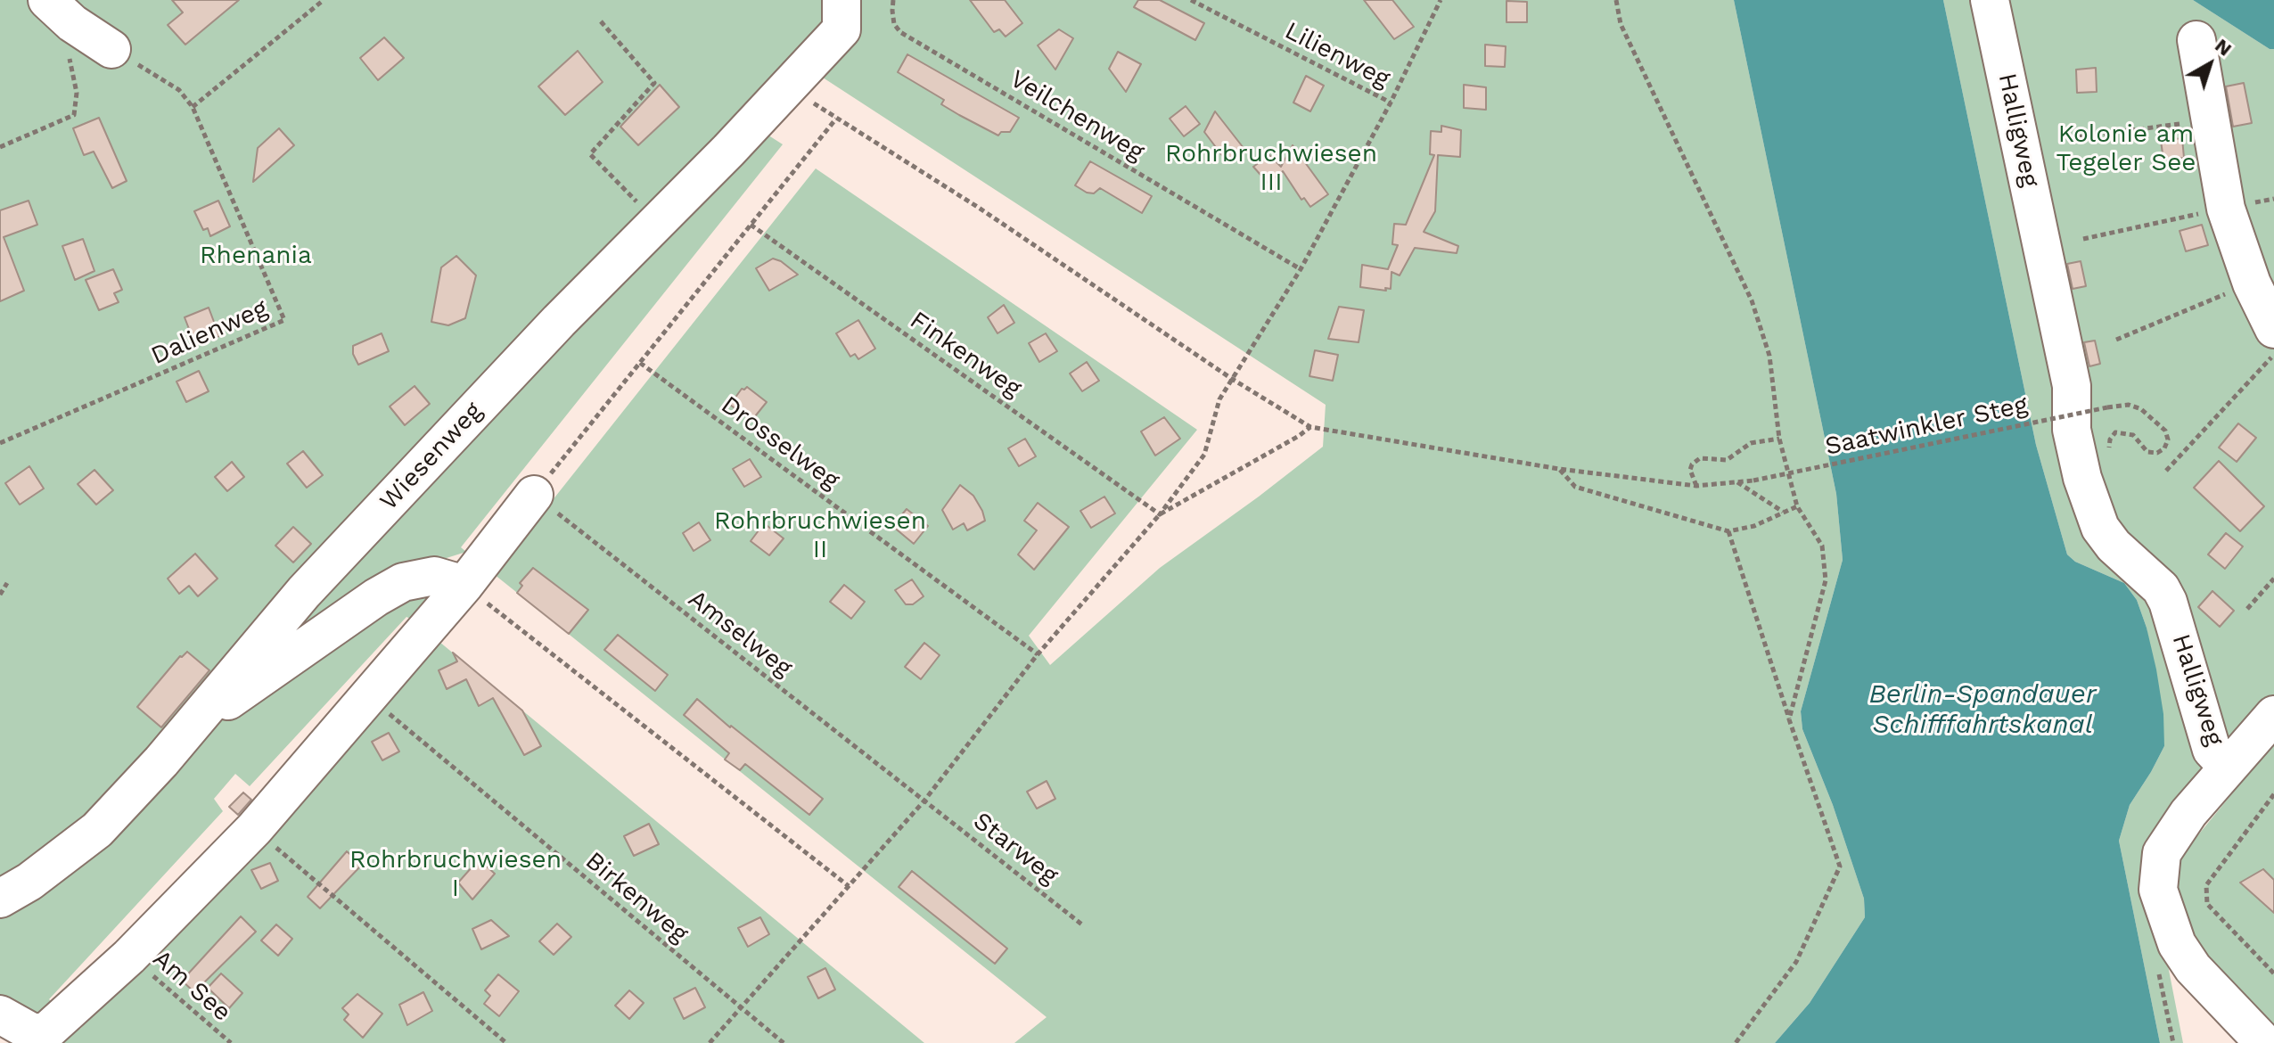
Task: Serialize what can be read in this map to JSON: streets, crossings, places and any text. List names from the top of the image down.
{
  "streets": {
    "lane": ["Halligweg", "Wiesenweg"],
    "path": [
      "Lilienweg",
      "Veilchenweg",
      "Dalienweg",
      "Finkenweg",
      "Saatwinkler Steg",
      "Drosselweg",
      "Amselweg",
      "Starweg",
      "Birkenweg",
      "Am See"
    ]
  },
  "crossings": [
    ["Halligweg", "Saatwinkler Steg"],
    ["Amselweg", "Starweg"]
  ],
  "water": ["Berlin-Spandauer Schifffahrtskanal"],
  "parks": [
    "Kolonie am Tegeler See",
    "Rohrbruchwiesen III",
    "Rhenania",
    "Rohrbruchwiesen II",
    "Rohrbruchwiesen I"
  ],
  "north": "top right"
}
